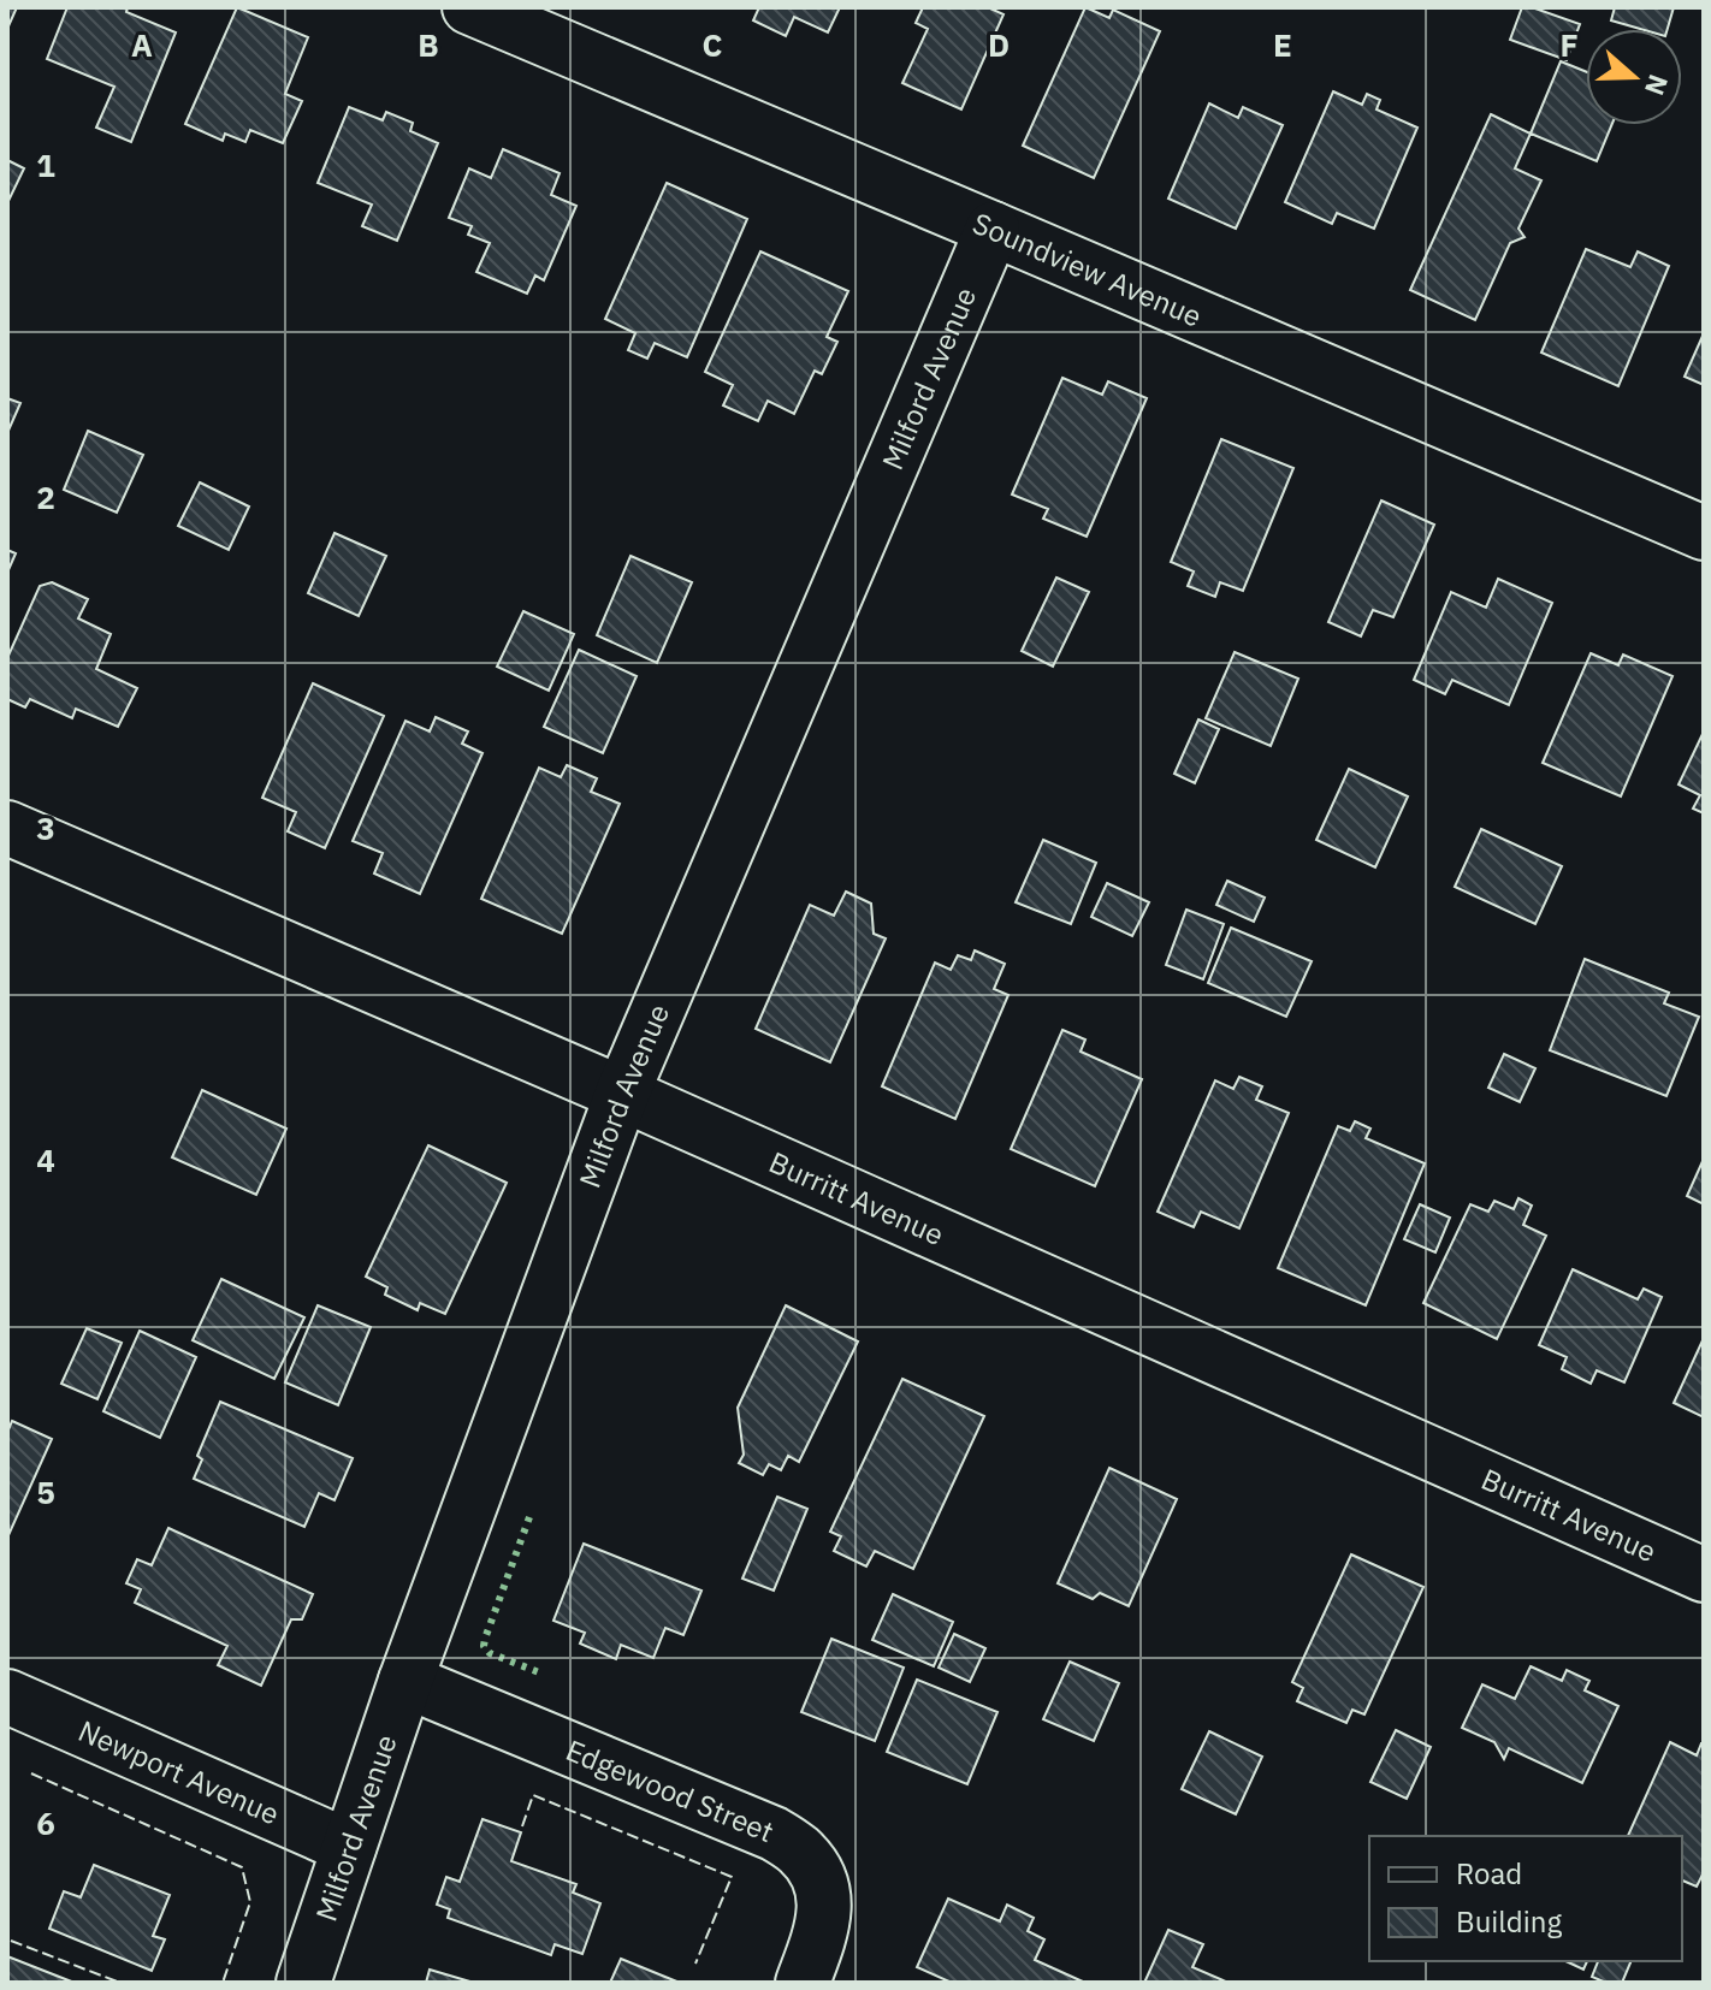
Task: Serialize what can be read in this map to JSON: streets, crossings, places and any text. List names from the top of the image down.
{
  "streets": {
    "street": [
      "Soundview Avenue",
      "Milford Avenue",
      "Burritt Avenue",
      "Newport Avenue",
      "Edgewood Street"
    ]
  },
  "crossings": [
    ["Soundview Avenue", "Milford Avenue"],
    ["Milford Avenue", "Burritt Avenue"],
    ["Milford Avenue", "Newport Avenue"],
    ["Milford Avenue", "Edgewood Street"]
  ],
  "legend": ["Road", "Building"],
  "north": "right",
  "grid": {
    "columns": [
      "A",
      "B",
      "C",
      "D",
      "E",
      "F"
    ],
    "rows": [
      "1",
      "2",
      "3",
      "4",
      "5",
      "6"
    ]
  }
}
